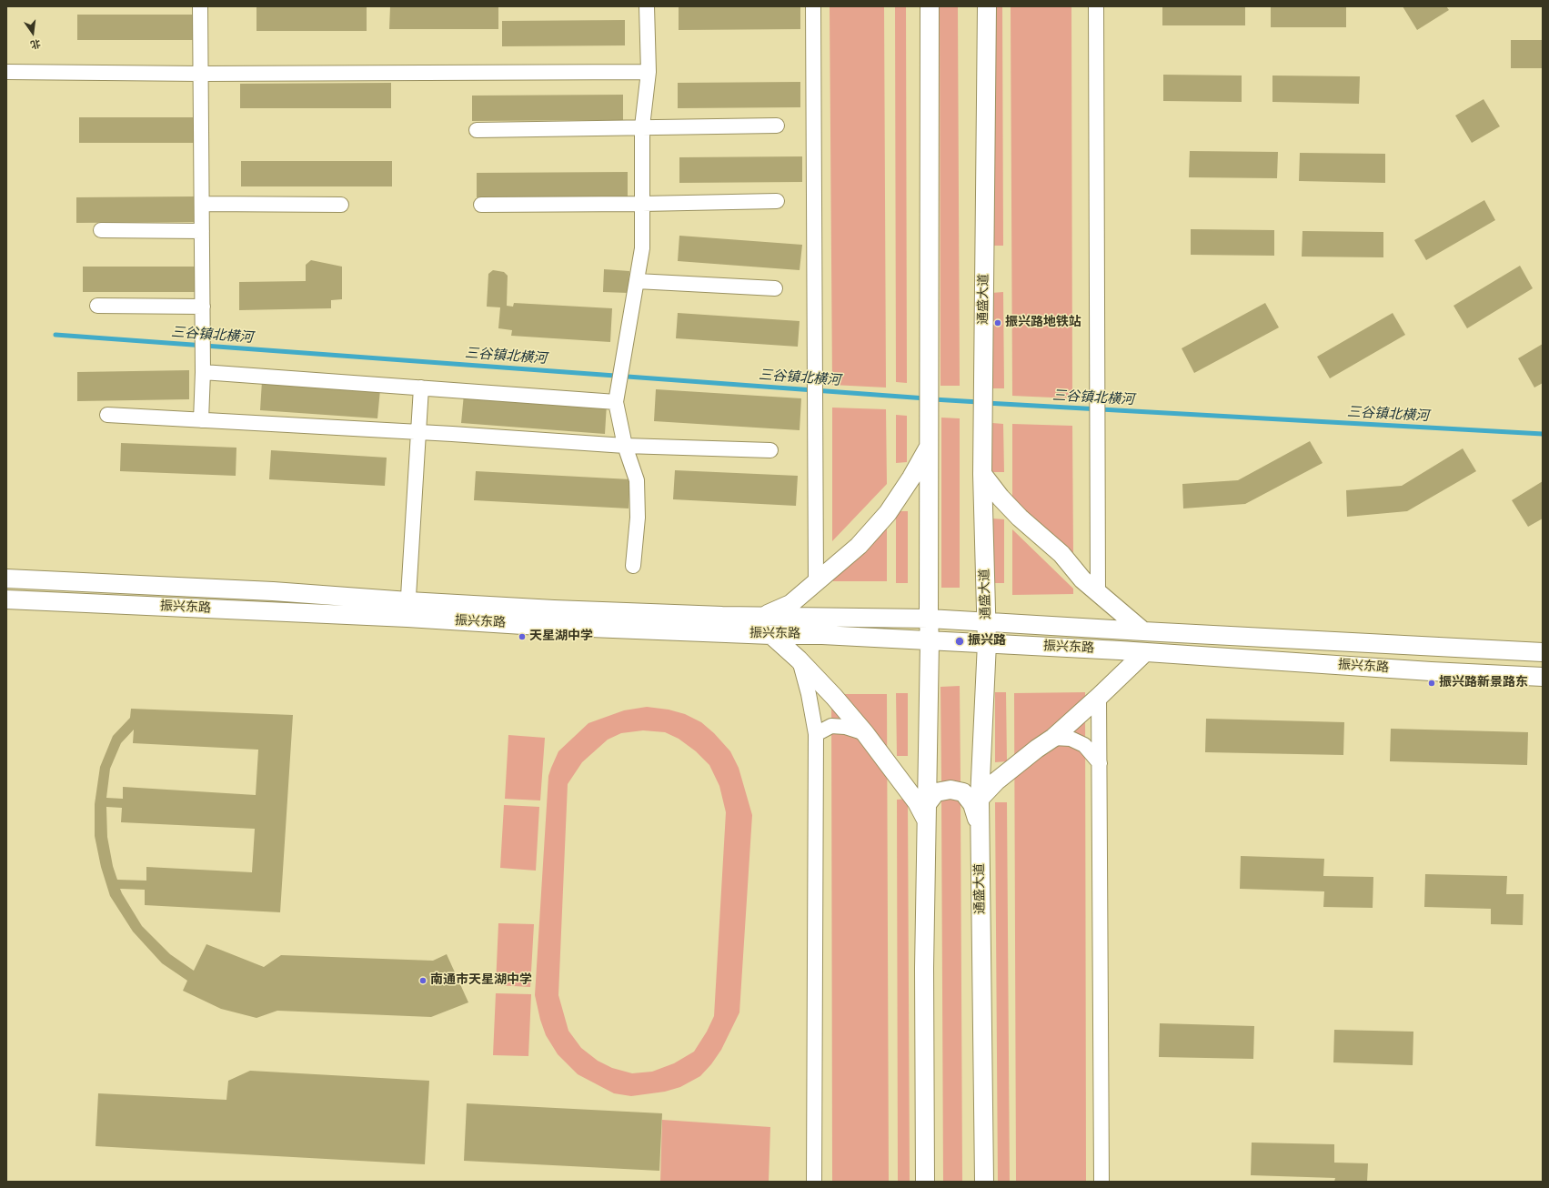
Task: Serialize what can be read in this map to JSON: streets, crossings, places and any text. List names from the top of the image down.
{
  "streets": {
    "main road": ["通盛大道", "振兴东路"]
  },
  "crossings": [
    ["通盛大道", "振兴东路"]
  ],
  "water": ["三谷镇北横河"],
  "places": [
    "振兴路地铁站",
    "天星湖中学",
    "振兴路",
    "振兴路新景路东",
    "南通市天星湖中学"
  ],
  "north": "bottom"
}
